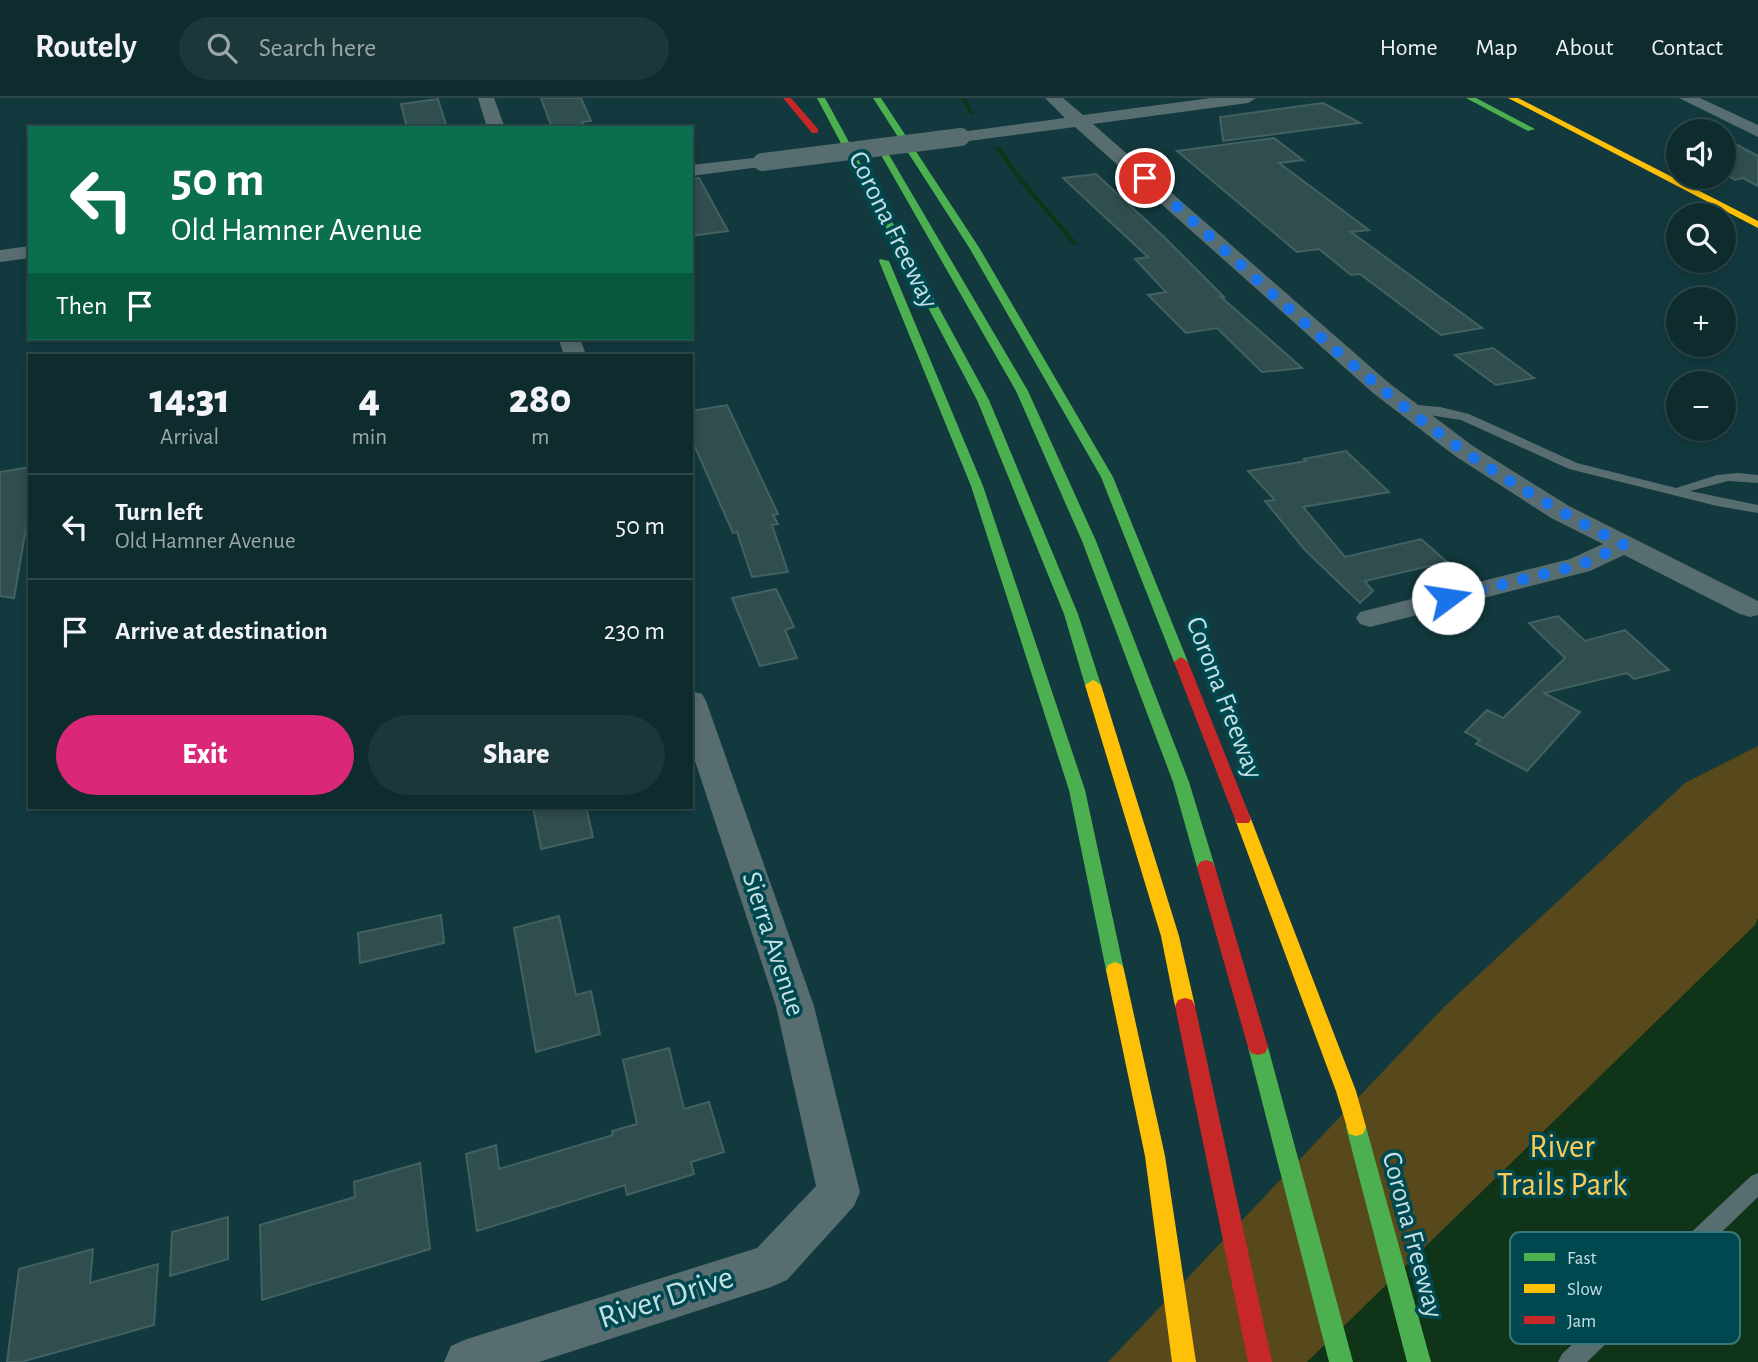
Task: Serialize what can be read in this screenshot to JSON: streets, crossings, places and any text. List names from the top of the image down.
{
  "streets": {
    "main road": ["Corona Freeway"],
    "street": ["Sierra Avenue", "River Drive"]
  },
  "crossings": [
    ["Sierra Avenue", "River Drive"]
  ],
  "parks": ["River Trails Park"],
  "legend": ["Fast", "Slow", "Jam"],
  "page": {
    "header": "Routely",
    "search": "Search here",
    "nav": [
      "Home",
      "Map",
      "About",
      "Contact"
    ],
    "map_buttons": ["+", "−"],
    "turn": ["50 m", "Old Hamner Avenue"],
    "then": "Then",
    "eta": [
      "14:31",
      "Arrival",
      "4",
      "min",
      "280",
      "m"
    ],
    "list": [
      {
        "name": "Turn left",
        "note": "Old Hamner Avenue",
        "value": "50 m"
      },
      {
        "name": "Arrive at destination",
        "value": "230 m"
      }
    ],
    "buttons": ["Exit", "Share"]
  }
}
